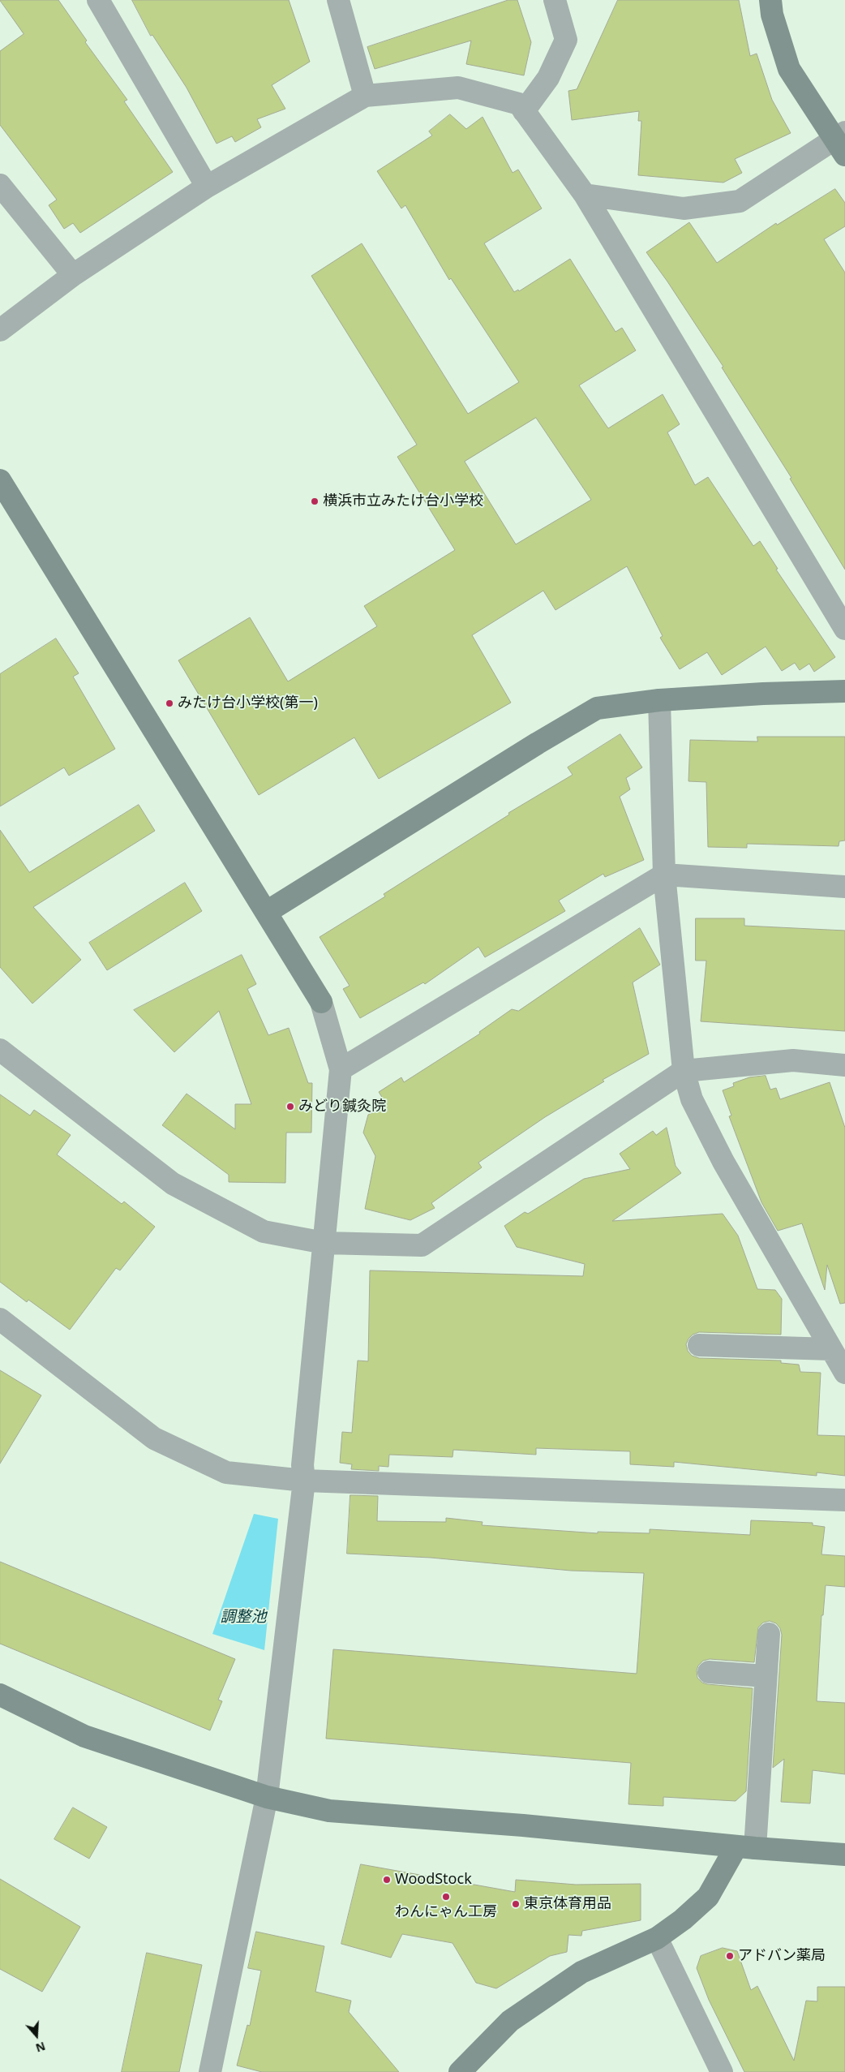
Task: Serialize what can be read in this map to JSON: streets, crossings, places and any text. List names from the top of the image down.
{
  "water": ["調整池"],
  "places": [
    "横浜市立みたけ台小学校",
    "みたけ台小学校(第一)",
    "みどり鍼灸院",
    "WoodStock",
    "わんにゃん工房",
    "東京体育用品",
    "アドバン薬局"
  ],
  "north": "bottom"
}
